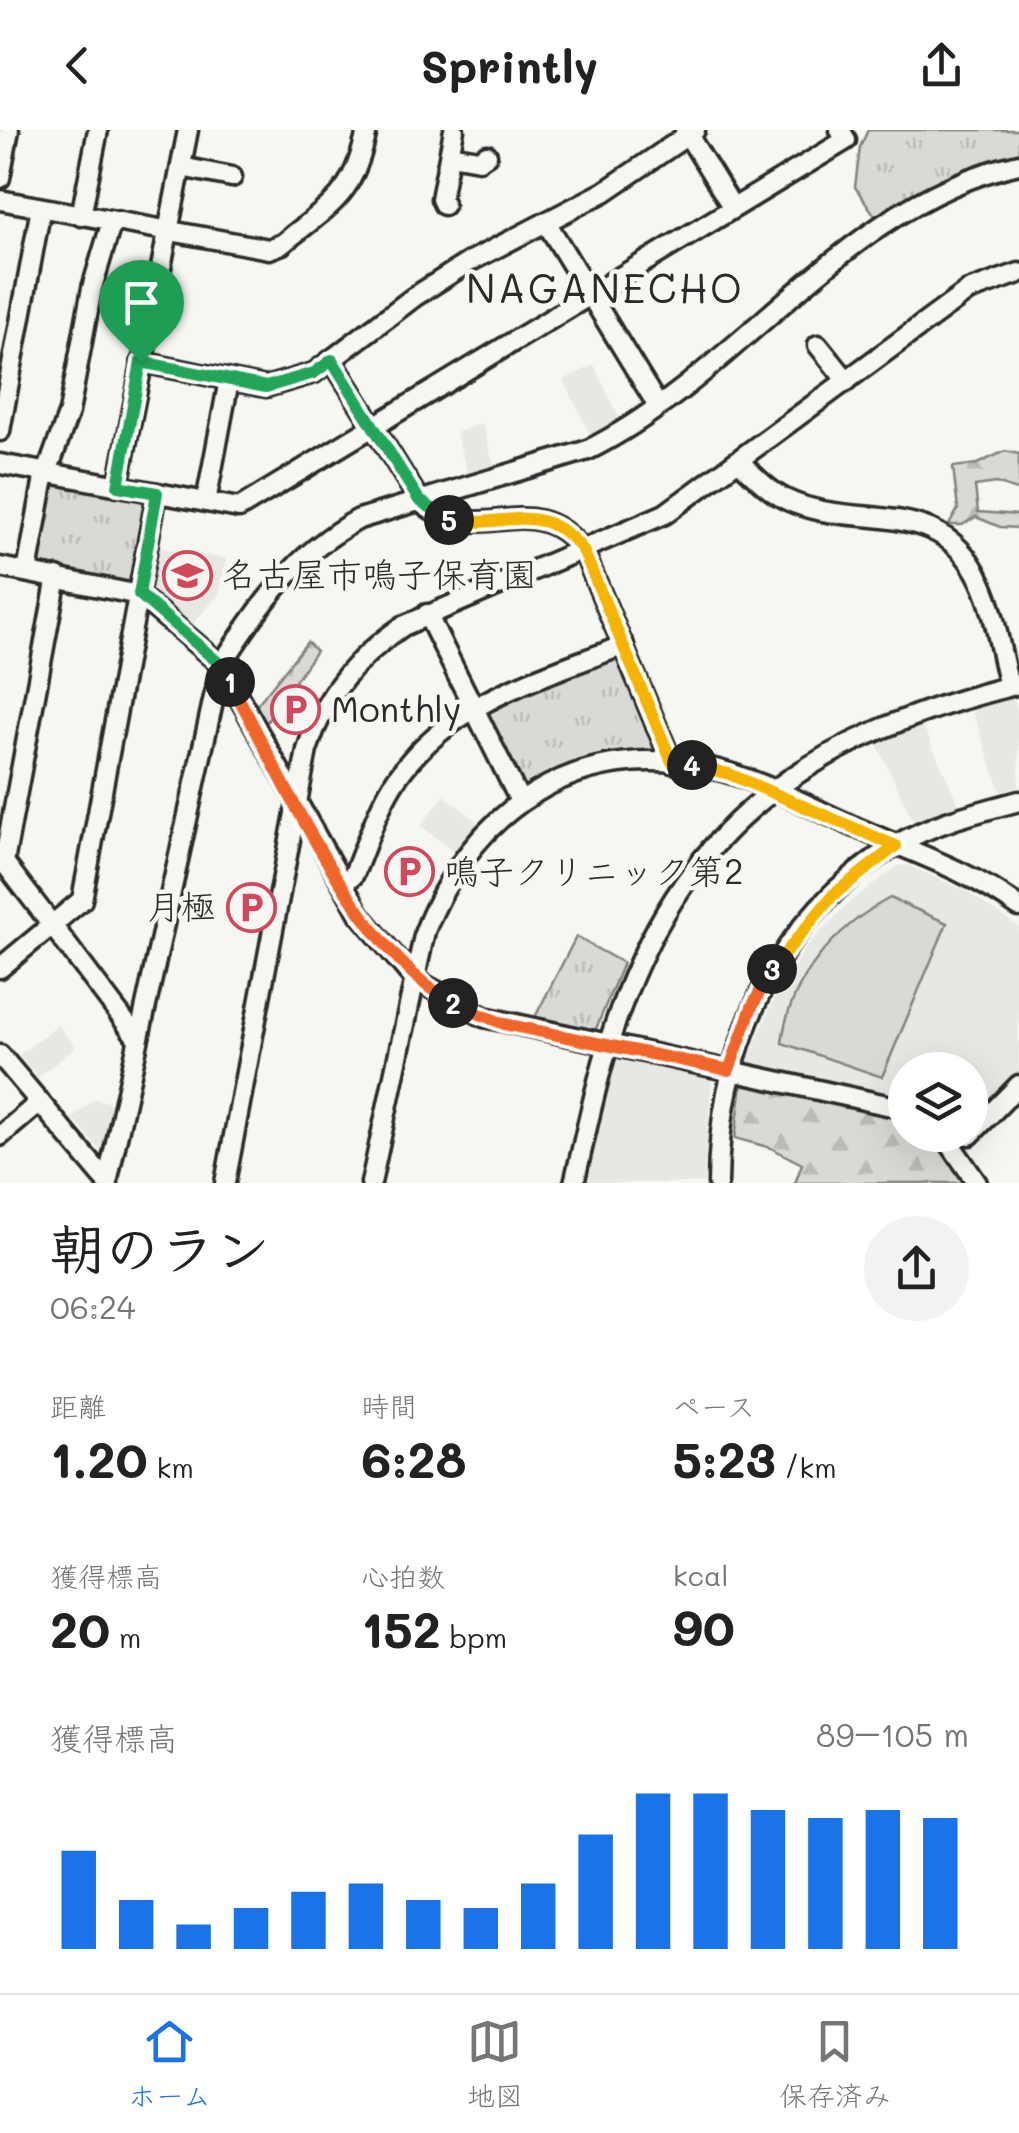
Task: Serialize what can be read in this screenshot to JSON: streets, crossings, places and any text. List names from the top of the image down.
{
  "districts": ["NAGANECHO"],
  "places": {
    "school or university": ["名古屋市鳴子保育園"],
    "parking": ["Monthly", "鳴子クリニック第2", "月極"]
  },
  "page": {
    "header": "Sprintly",
    "pins": [
      "5",
      "1",
      "4",
      "3",
      "2"
    ],
    "heading": ["朝のラン", "06:24"],
    "stats": [
      ["距離", "1.20 km"],
      ["時間", "6:28"],
      ["ペース", "5:23 /km"],
      ["獲得標高", "20 m"],
      ["心拍数", "152 bpm"],
      ["kcal", "90"]
    ],
    "chart": ["獲得標高", "89–105 m"],
    "tabs": ["ホーム", "地図", "保存済み"]
  }
}
